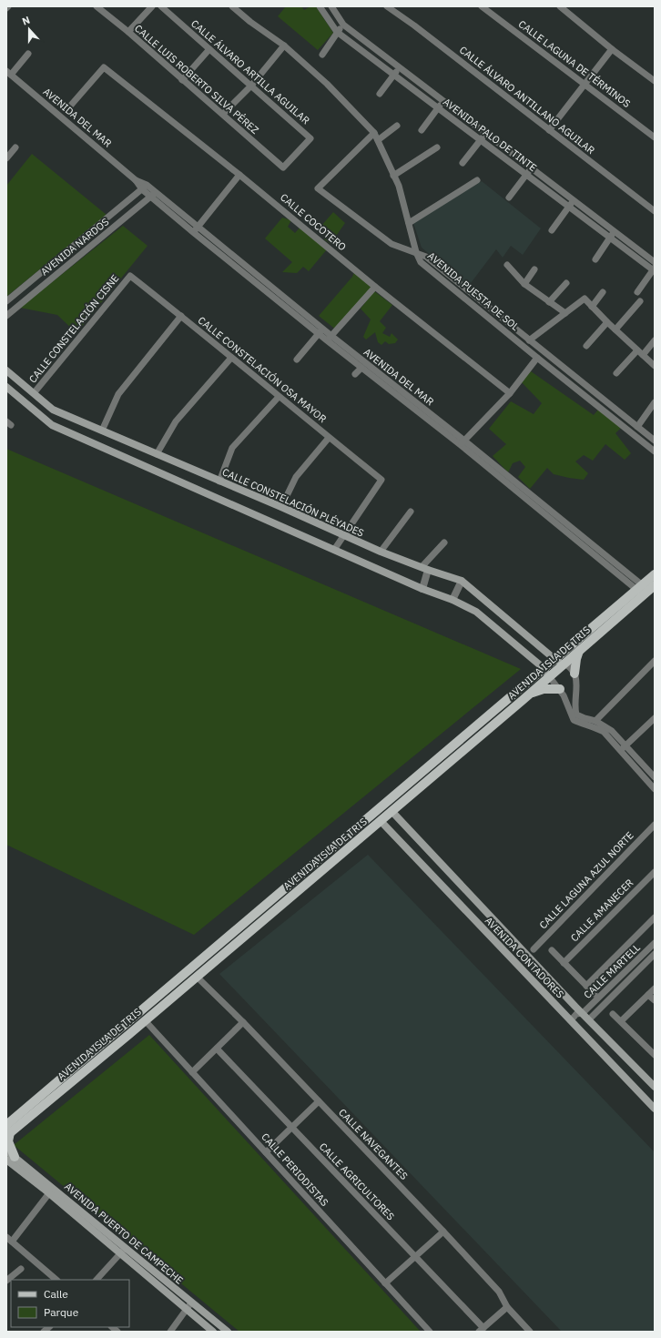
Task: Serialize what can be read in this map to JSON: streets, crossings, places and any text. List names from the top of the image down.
{
  "streets": {
    "main road": [
      "CALLE CONSTELACIÓN PLÉYADES",
      "AVENIDA ISLA DE TRIS",
      "AVENIDA CONTADORES",
      "AVENIDA PUERTO DE CAMPECHE"
    ],
    "street": [
      "CALLE LAGUNA DE TÉRMINOS",
      "CALLE ÁLVARO ARTILLA AGUILAR",
      "CALLE LUIS ROBERTO SILVA PÉREZ",
      "CALLE ÁLVARO ANTILLANO AGUILAR",
      "AVENIDA DEL MAR",
      "AVENIDA PALO DE TINTE",
      "CALLE COCOTERO",
      "AVENIDA NARDOS",
      "AVENIDA PUESTA DE SOL",
      "CALLE CONSTELACIÓN CISNE",
      "CALLE CONSTELACIÓN OSA MAYOR",
      "CALLE LAGUNA AZUL NORTE",
      "CALLE AMANECER",
      "CALLE MARTELL",
      "CALLE NAVEGANTES",
      "CALLE PERIODISTAS",
      "CALLE AGRICULTORES"
    ]
  },
  "crossings": [
    ["CALLE ÁLVARO ARTILLA AGUILAR", "CALLE LUIS ROBERTO SILVA PÉREZ"],
    ["AVENIDA DEL MAR", "AVENIDA NARDOS"],
    ["AVENIDA DEL MAR", "AVENIDA ISLA DE TRIS"],
    ["CALLE CONSTELACIÓN CISNE", "CALLE CONSTELACIÓN OSA MAYOR"],
    ["CALLE CONSTELACIÓN CISNE", "CALLE CONSTELACIÓN PLÉYADES"],
    ["CALLE CONSTELACIÓN OSA MAYOR", "CALLE CONSTELACIÓN PLÉYADES"],
    ["CALLE CONSTELACIÓN PLÉYADES", "AVENIDA ISLA DE TRIS"],
    ["AVENIDA ISLA DE TRIS", "AVENIDA CONTADORES"],
    ["AVENIDA ISLA DE TRIS", "CALLE NAVEGANTES"],
    ["AVENIDA ISLA DE TRIS", "CALLE PERIODISTAS"],
    ["AVENIDA CONTADORES", "CALLE MARTELL"]
  ],
  "legend": ["Calle", "Parque"],
  "north": "top"
}
